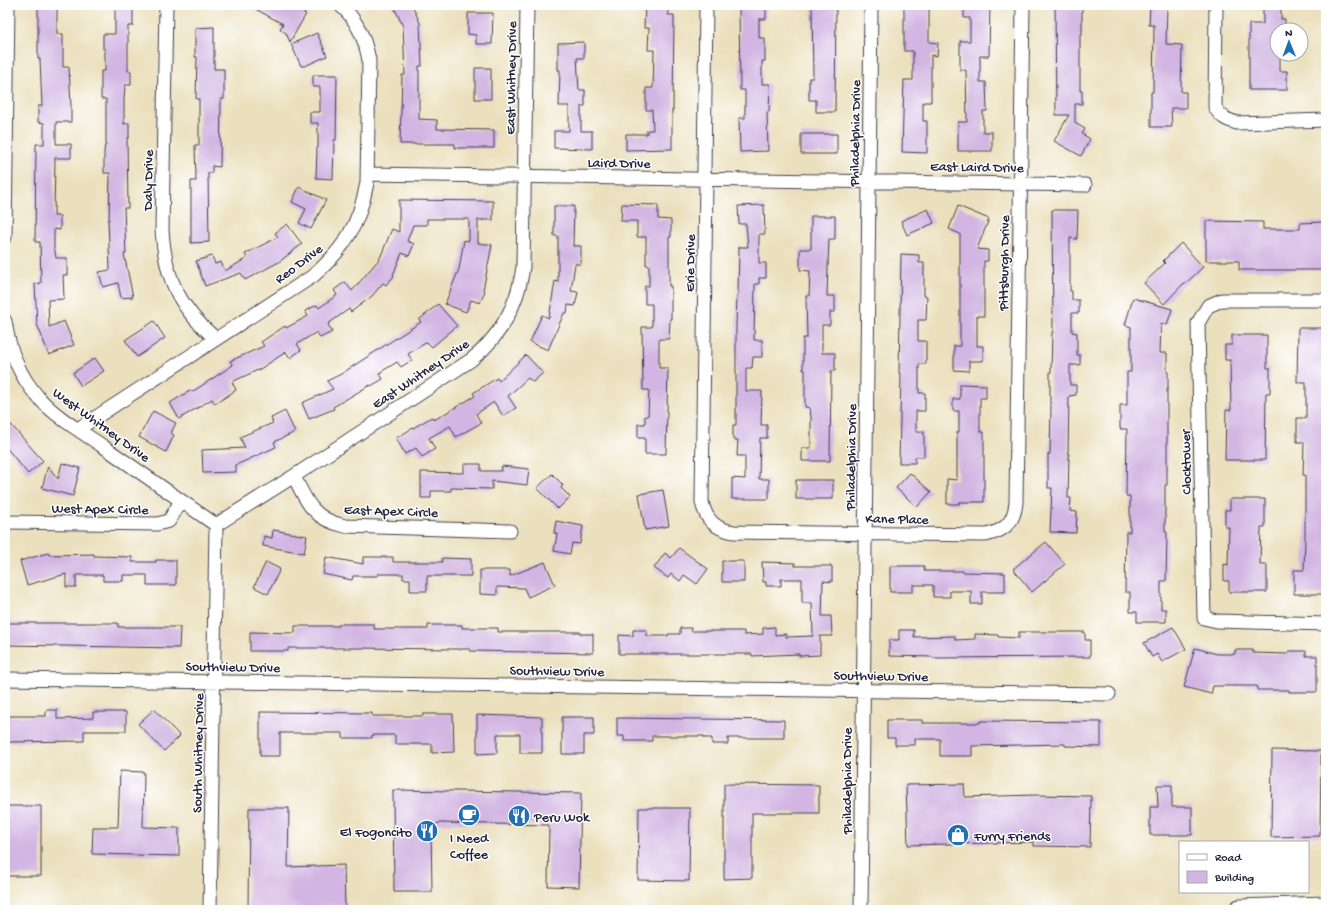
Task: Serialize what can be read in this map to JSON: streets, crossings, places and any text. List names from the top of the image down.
{
  "streets": {
    "street": [
      "East Whitney Drive",
      "Philadelphia Drive",
      "Laird Drive",
      "East Laird Drive",
      "Daly Drive",
      "Reo Drive",
      "Erie Drive",
      "Pittsburgh Drive",
      "West Whitney Drive",
      "Clocktower",
      "West Apex Circle",
      "East Apex Circle",
      "Kane Place",
      "Southview Drive",
      "South Whitney Drive"
    ]
  },
  "crossings": [
    ["East Whitney Drive", "Laird Drive"],
    ["East Whitney Drive", "West Whitney Drive"],
    ["East Whitney Drive", "East Apex Circle"],
    ["East Whitney Drive", "South Whitney Drive"],
    ["Philadelphia Drive", "Laird Drive"],
    ["Philadelphia Drive", "East Laird Drive"],
    ["Philadelphia Drive", "Kane Place"],
    ["Philadelphia Drive", "Southview Drive"],
    ["Laird Drive", "East Laird Drive"],
    ["Laird Drive", "Reo Drive"],
    ["Laird Drive", "Erie Drive"],
    ["East Laird Drive", "Pittsburgh Drive"],
    ["Daly Drive", "Reo Drive"],
    ["Reo Drive", "West Whitney Drive"],
    ["Erie Drive", "Kane Place"],
    ["Pittsburgh Drive", "Kane Place"],
    ["West Whitney Drive", "West Apex Circle"],
    ["West Whitney Drive", "South Whitney Drive"],
    ["Southview Drive", "South Whitney Drive"]
  ],
  "places": {
    "cafe": ["I Need Coffee"],
    "restaurant": ["Peru Wok", "El Fogoncito"],
    "shop": ["Furry Friends"]
  },
  "legend": ["Road", "Building"],
  "north": "top"
}
